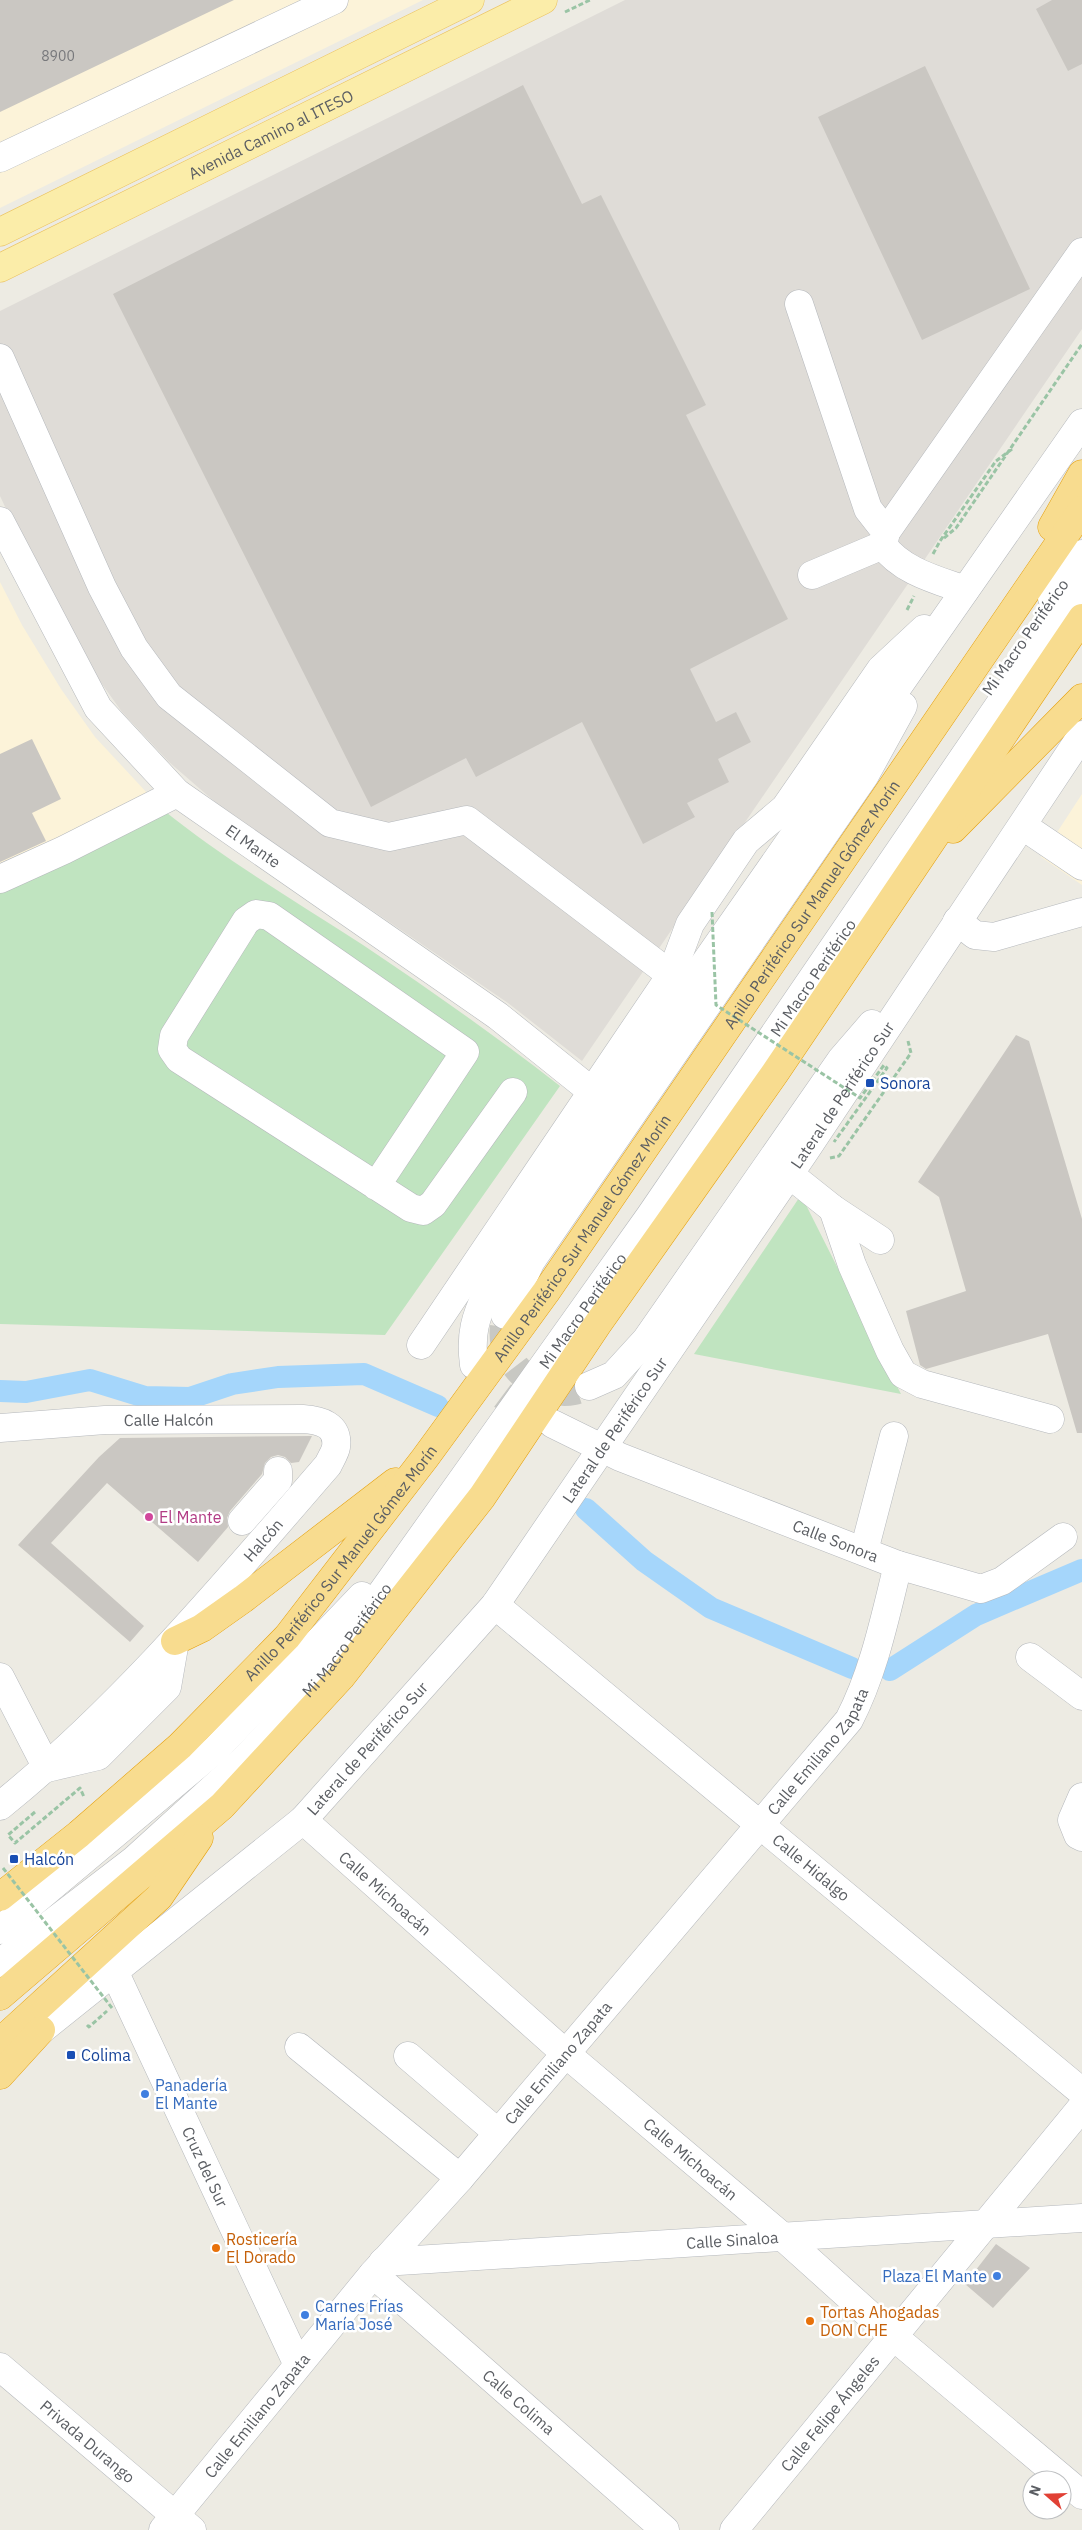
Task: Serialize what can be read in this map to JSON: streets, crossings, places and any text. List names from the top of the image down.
{
  "streets": {
    "highway": ["Anillo Periférico Sur Manuel Gómez Morín"],
    "main road": ["Avenida Camino al ITESO"],
    "street": [
      "Mi Macro Periférico",
      "El Mante",
      "Lateral de Periférico Sur",
      "Calle Halcón",
      "Halcón",
      "Calle Sonora",
      "Calle Emiliano Zapata",
      "Calle Hidalgo",
      "Calle Michoacán",
      "Cruz del Sur",
      "Calle Sinaloa",
      "Calle Colima",
      "Calle Felipe Ángeles",
      "Privada Durango"
    ]
  },
  "crossings": [
    ["Lateral de Periférico Sur", "Calle Sonora"],
    ["Lateral de Periférico Sur", "Calle Hidalgo"],
    ["Lateral de Periférico Sur", "Calle Michoacán"],
    ["Lateral de Periférico Sur", "Cruz del Sur"],
    ["Calle Halcón", "Halcón"],
    ["Calle Sonora", "Calle Emiliano Zapata"],
    ["Calle Emiliano Zapata", "Calle Hidalgo"],
    ["Calle Emiliano Zapata", "Calle Michoacán"],
    ["Calle Emiliano Zapata", "Cruz del Sur"],
    ["Calle Emiliano Zapata", "Calle Sinaloa"],
    ["Calle Emiliano Zapata", "Calle Colima"],
    ["Calle Emiliano Zapata", "Privada Durango"],
    ["Calle Michoacán", "Calle Sinaloa"],
    ["Calle Michoacán", "Calle Felipe Ángeles"],
    ["Calle Sinaloa", "Calle Colima"],
    ["Calle Sinaloa", "Calle Felipe Ángeles"]
  ],
  "places": {
    "transit": ["Sonora", "Halcón", "Colima"],
    "other": [
      "El Mante",
      "Panadería El Mante",
      "Rosticería El Dorado",
      "Plaza El Mante",
      "Carnes Frías María José",
      "Tortas Ahogadas DON CHE"
    ]
  },
  "house_numbers": ["8900"],
  "north": "left"
}
